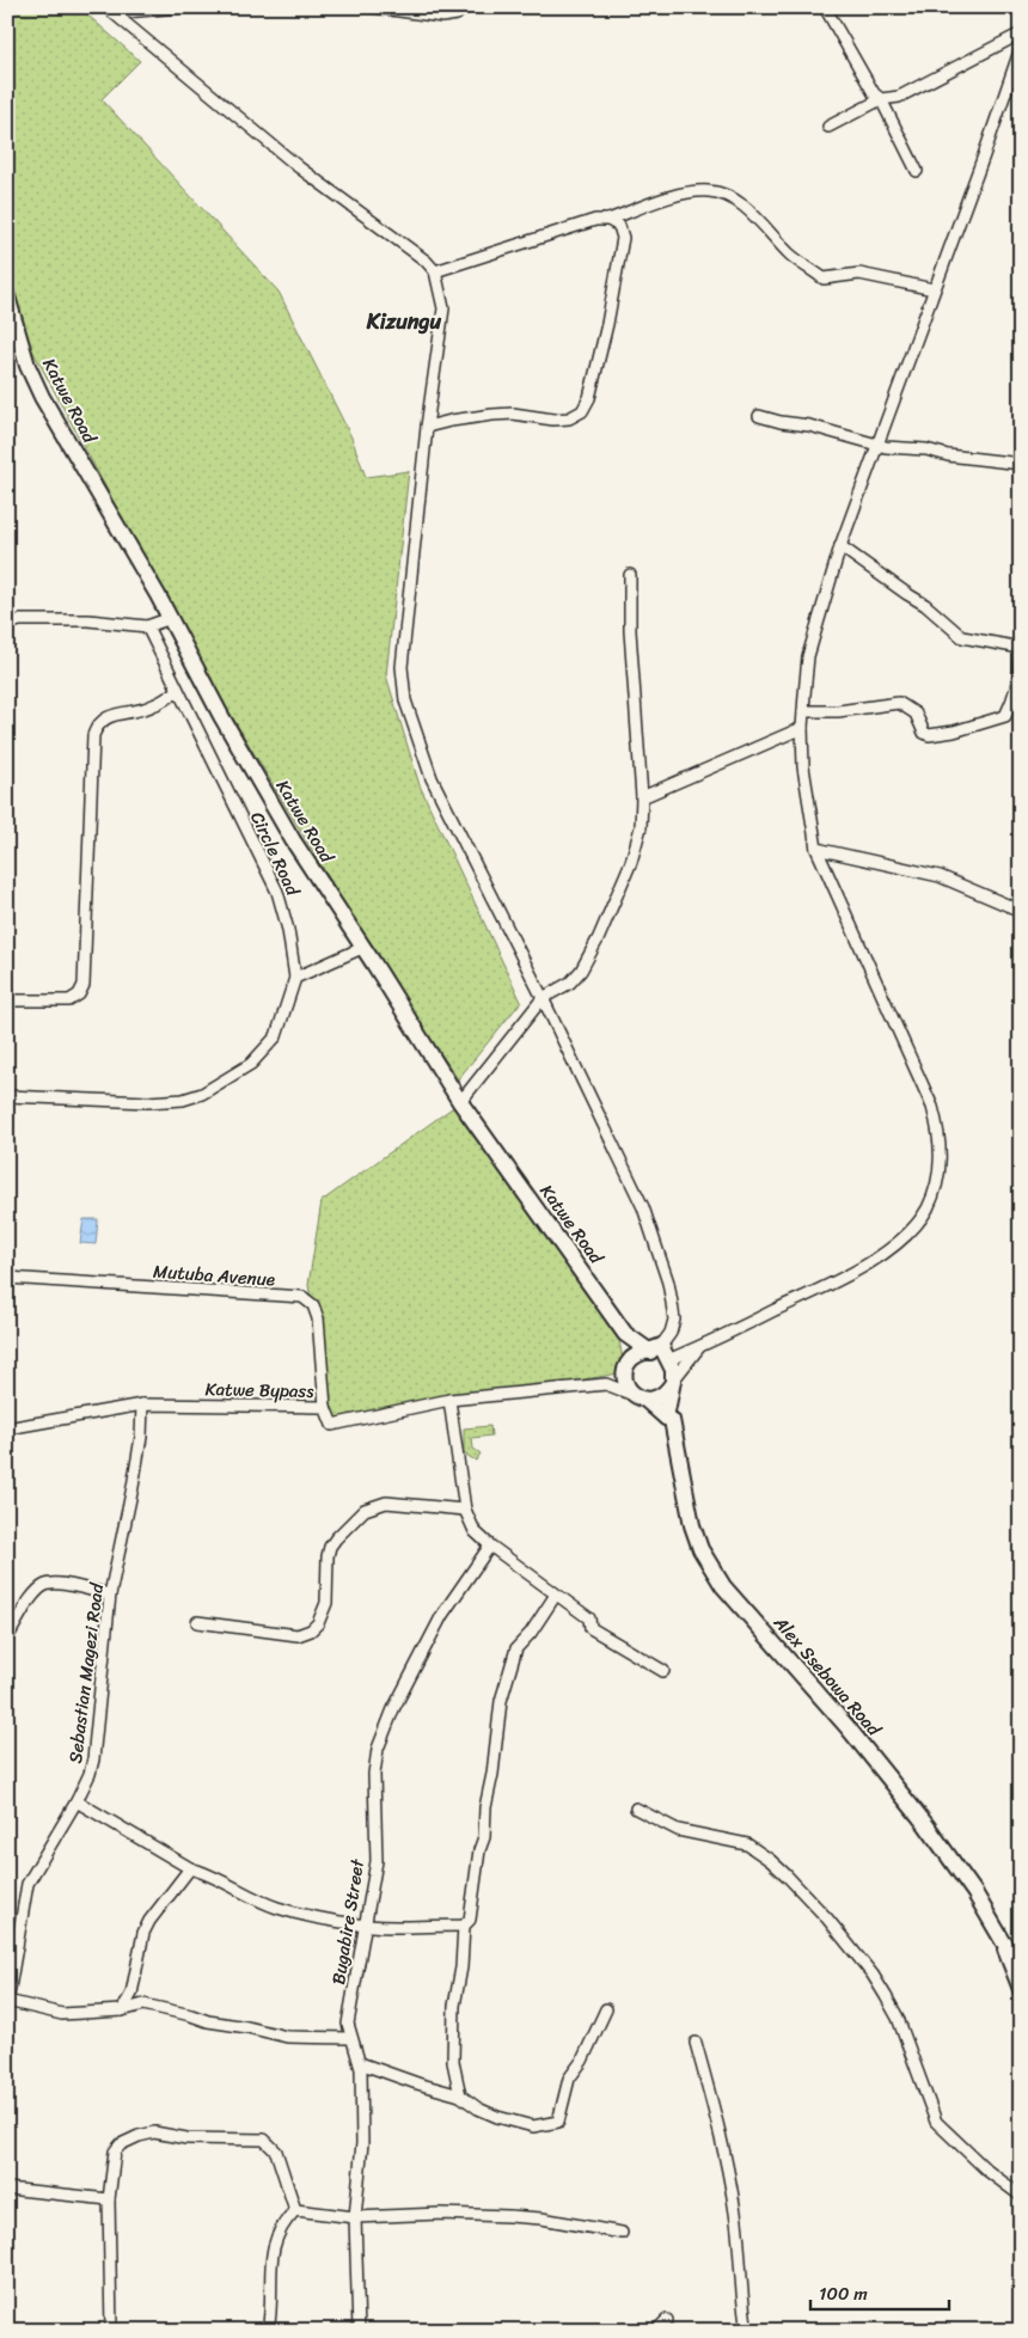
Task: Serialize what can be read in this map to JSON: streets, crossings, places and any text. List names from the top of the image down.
{
  "streets": {
    "street": [
      "Katwe Road",
      "Circle Road",
      "Mutuba Avenue",
      "Katwe Bypass",
      "Sebastian Magezi Road",
      "Alex Ssebowa Road",
      "Bugabire Street"
    ]
  },
  "crossings": [
    ["Katwe Road", "Katwe Bypass"],
    ["Mutuba Avenue", "Katwe Bypass"],
    ["Katwe Bypass", "Sebastian Magezi Road"]
  ],
  "districts": ["Kizungu"],
  "scale_bar": "100 m"
}
